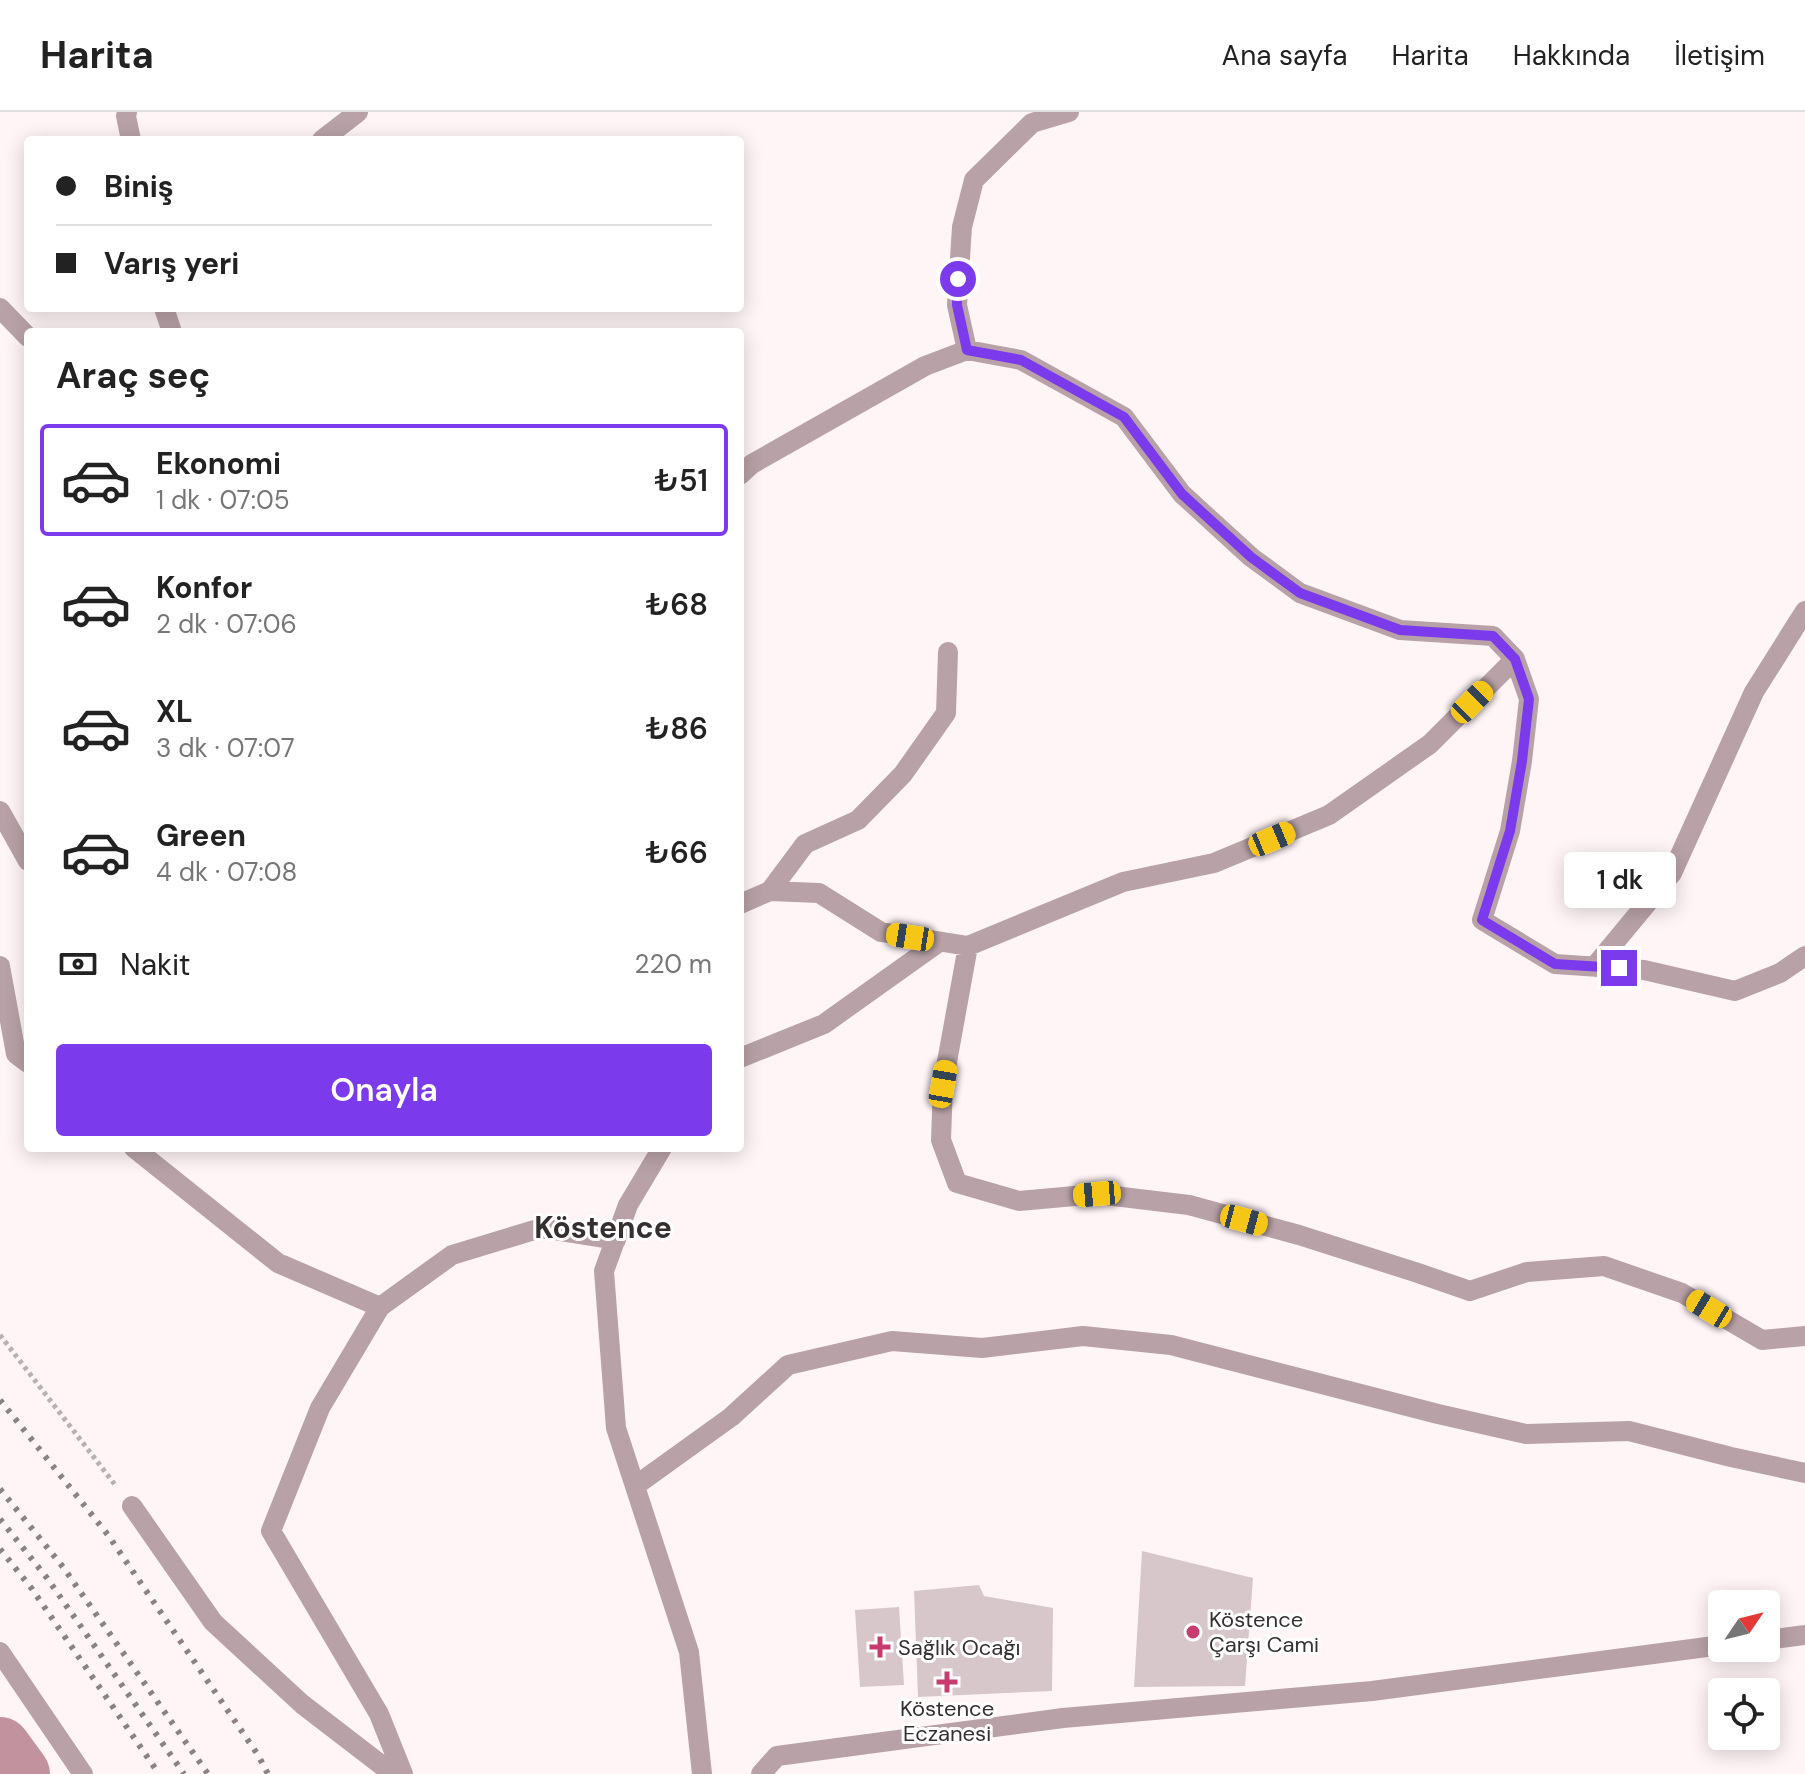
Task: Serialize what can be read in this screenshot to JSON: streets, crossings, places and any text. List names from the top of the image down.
{
  "districts": ["Köstence"],
  "places": {
    "other": ["Köstence Çarşı Cami"],
    "health": ["Sağlık Ocağı", "Köstence Eczanesi"]
  },
  "north": "top right",
  "page": {
    "header": "Harita",
    "nav": [
      "Ana sayfa",
      "Harita",
      "Hakkında",
      "İletişim"
    ],
    "banner": ["Biniş", "Varış yeri"],
    "heading": "Araç seç",
    "list": [
      {
        "name": "Ekonomi",
        "note": "1 dk · 07:05",
        "value": "₺51"
      },
      {
        "name": "Konfor",
        "note": "2 dk · 07:06",
        "value": "₺68"
      },
      {
        "name": "XL",
        "note": "3 dk · 07:07",
        "value": "₺86"
      },
      {
        "name": "Green",
        "note": "4 dk · 07:08",
        "value": "₺66"
      }
    ],
    "bubble": "1 dk",
    "pay": ["Nakit", "220 m"],
    "buttons": "Onayla"
  }
}
